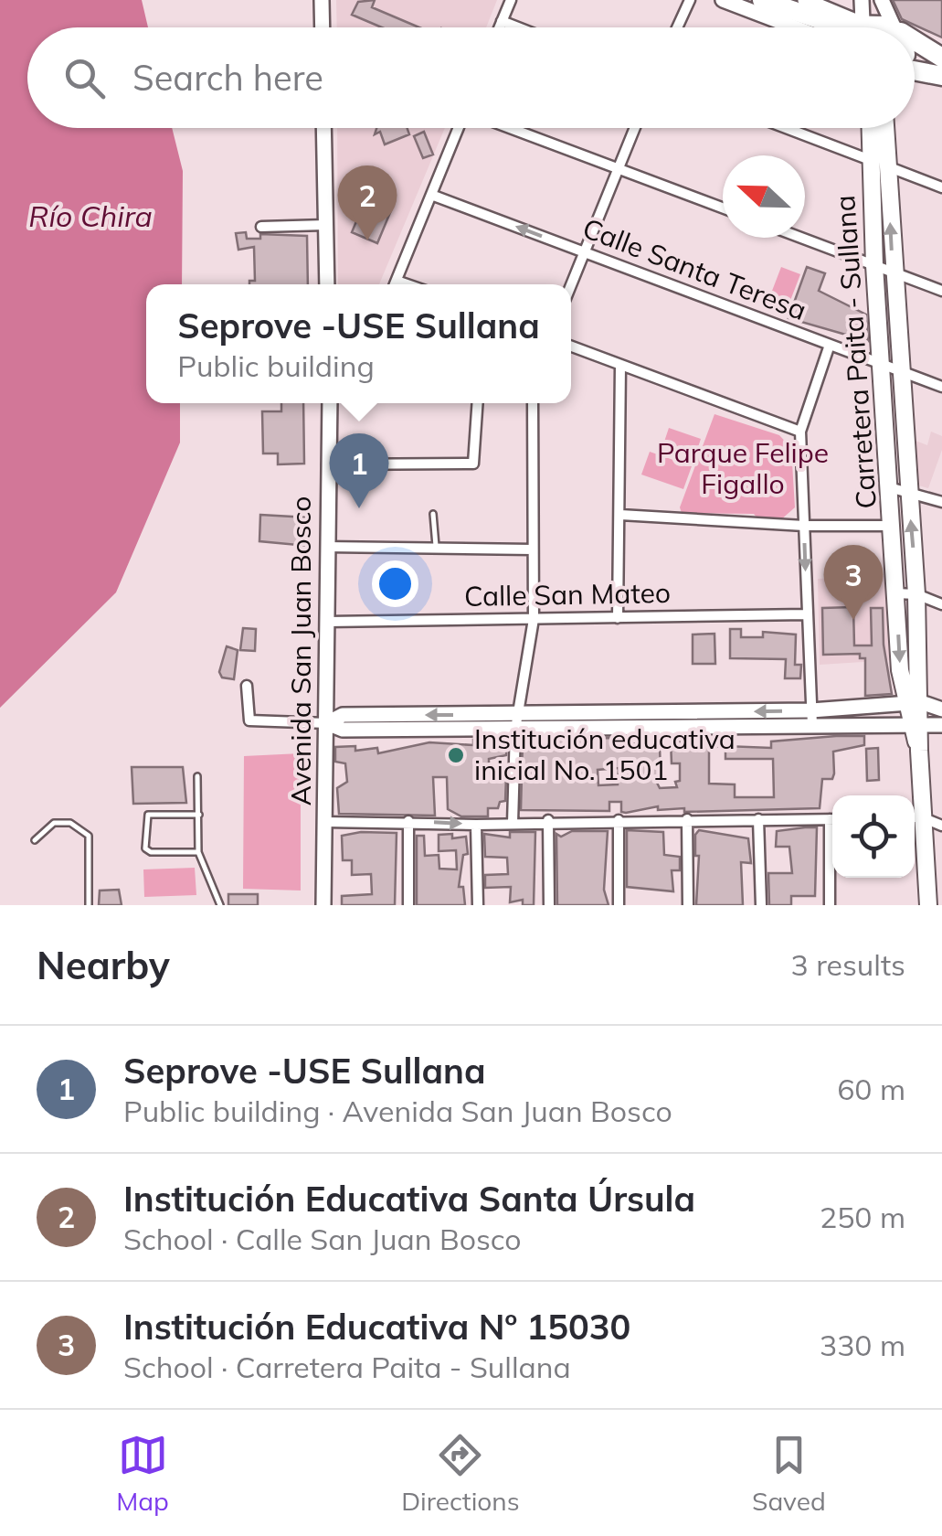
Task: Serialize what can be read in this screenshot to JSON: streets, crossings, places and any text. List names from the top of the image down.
{
  "streets": {
    "main road": ["Carretera Paita - Sullana"],
    "street": ["Calle Santa Teresa", "Calle San Mateo", "Avenida San Juan Bosco"]
  },
  "crossings": [
    ["Calle Santa Teresa", "Carretera Paita - Sullana"],
    ["Calle San Mateo", "Avenida San Juan Bosco"]
  ],
  "water": ["Río Chira"],
  "parks": ["Parque Felipe Figallo"],
  "places": ["Institución educativa inicial No. 1501"],
  "north": "left",
  "page": {
    "search": "Search here",
    "pins": ["2", "1", "3"],
    "popup": ["Seprove -USE Sullana", "Public building"],
    "heading": ["Nearby", "3 results"],
    "list": [
      {
        "mark": "1",
        "name": "Seprove -USE Sullana",
        "note": "Public building · Avenida San Juan Bosco",
        "value": "60 m"
      },
      {
        "mark": "2",
        "name": "Institución Educativa Santa Úrsula",
        "note": "School · Calle San Juan Bosco",
        "value": "250 m"
      },
      {
        "mark": "3",
        "name": "Institución Educativa Nº 15030",
        "note": "School · Carretera Paita - Sullana",
        "value": "330 m"
      }
    ],
    "nav": ["Map", "Directions", "Saved"]
  }
}
